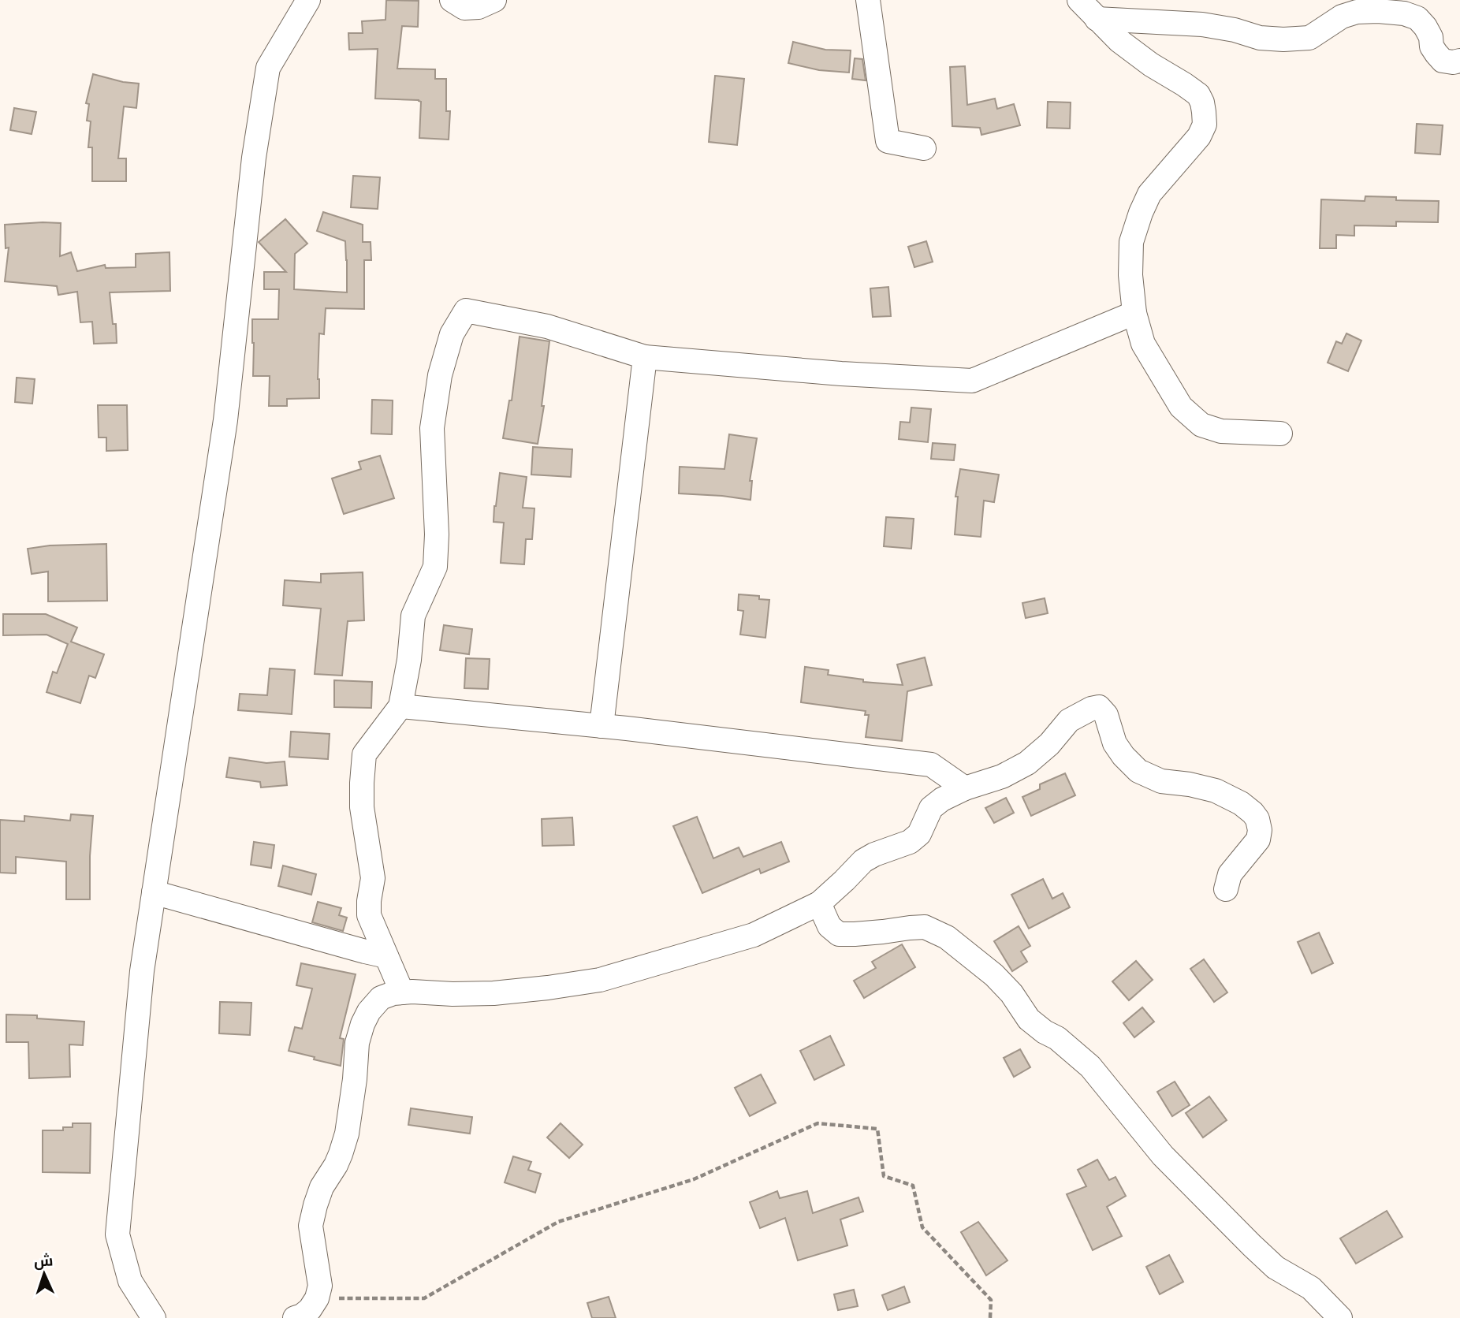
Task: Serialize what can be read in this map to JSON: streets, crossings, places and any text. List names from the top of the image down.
{
  "north": "top"
}
